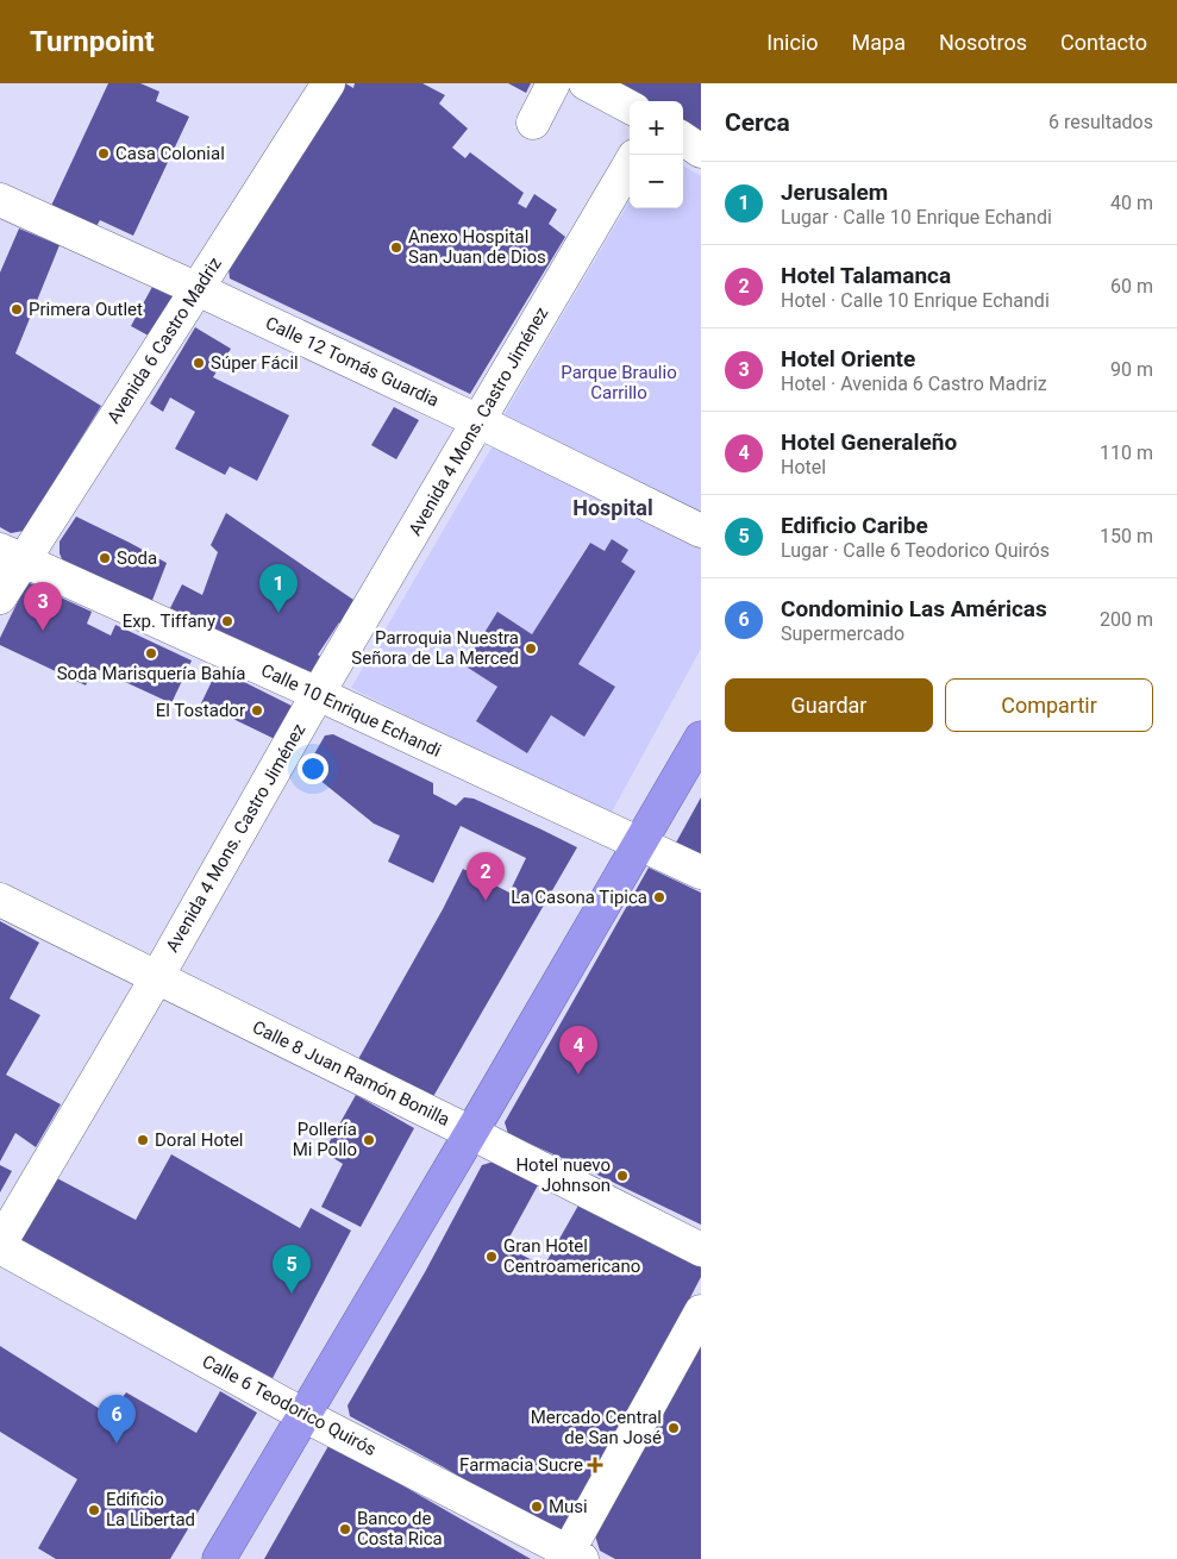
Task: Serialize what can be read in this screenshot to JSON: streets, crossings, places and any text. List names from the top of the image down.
{
  "streets": {
    "street": [
      "Avenida 6 Castro Madriz",
      "Calle 12 Tomás Guardia",
      "Avenida 4 Mons. Castro Jiménez",
      "Calle 10 Enrique Echandi",
      "Calle 8 Juan Ramón Bonilla",
      "Calle 6 Teodorico Quirós"
    ]
  },
  "crossings": [
    ["Avenida 6 Castro Madriz", "Calle 12 Tomás Guardia"],
    ["Avenida 6 Castro Madriz", "Calle 10 Enrique Echandi"],
    ["Calle 12 Tomás Guardia", "Avenida 4 Mons. Castro Jiménez"],
    ["Avenida 4 Mons. Castro Jiménez", "Calle 10 Enrique Echandi"],
    ["Avenida 4 Mons. Castro Jiménez", "Calle 8 Juan Ramón Bonilla"],
    ["Avenida 4 Mons. Castro Jiménez", "Calle 6 Teodorico Quirós"]
  ],
  "districts": ["Hospital"],
  "parks": ["Parque Braulio Carrillo"],
  "places": {
    "other": [
      "Casa Colonial",
      "Anexo Hospital San Juan de Dios",
      "Primera Outlet",
      "Súper Fácil",
      "Soda",
      "Exp. Tiffany",
      "Parroquia Nuestra Señora de La Merced",
      "Soda Marisquería Bahía",
      "El Tostador",
      "La Casona Tipica",
      "Doral Hotel",
      "Pollería Mi Pollo",
      "Hotel nuevo Johnson",
      "Gran Hotel Centroamericano",
      "Mercado Central de San José",
      "Musi",
      "Edificio La Libertad",
      "Banco de Costa Rica"
    ],
    "health": ["Farmacia Sucre"]
  },
  "page": {
    "header": "Turnpoint",
    "nav": [
      "Inicio",
      "Mapa",
      "Nosotros",
      "Contacto"
    ],
    "heading": ["Cerca", "6 resultados"],
    "map_buttons": ["+", "−"],
    "list": [
      {
        "mark": "1",
        "name": "Jerusalem",
        "note": "Lugar · Calle 10 Enrique Echandi",
        "value": "40 m"
      },
      {
        "mark": "2",
        "name": "Hotel Talamanca",
        "note": "Hotel · Calle 10 Enrique Echandi",
        "value": "60 m"
      },
      {
        "mark": "3",
        "name": "Hotel Oriente",
        "note": "Hotel · Avenida 6 Castro Madriz",
        "value": "90 m"
      },
      {
        "mark": "4",
        "name": "Hotel Generaleño",
        "note": "Hotel",
        "value": "110 m"
      },
      {
        "mark": "5",
        "name": "Edificio Caribe",
        "note": "Lugar · Calle 6 Teodorico Quirós",
        "value": "150 m"
      },
      {
        "mark": "6",
        "name": "Condominio Las Américas",
        "note": "Supermercado",
        "value": "200 m"
      }
    ],
    "pins": [
      "1",
      "3",
      "2",
      "4",
      "5",
      "6"
    ],
    "buttons": ["Guardar", "Compartir"]
  }
}
